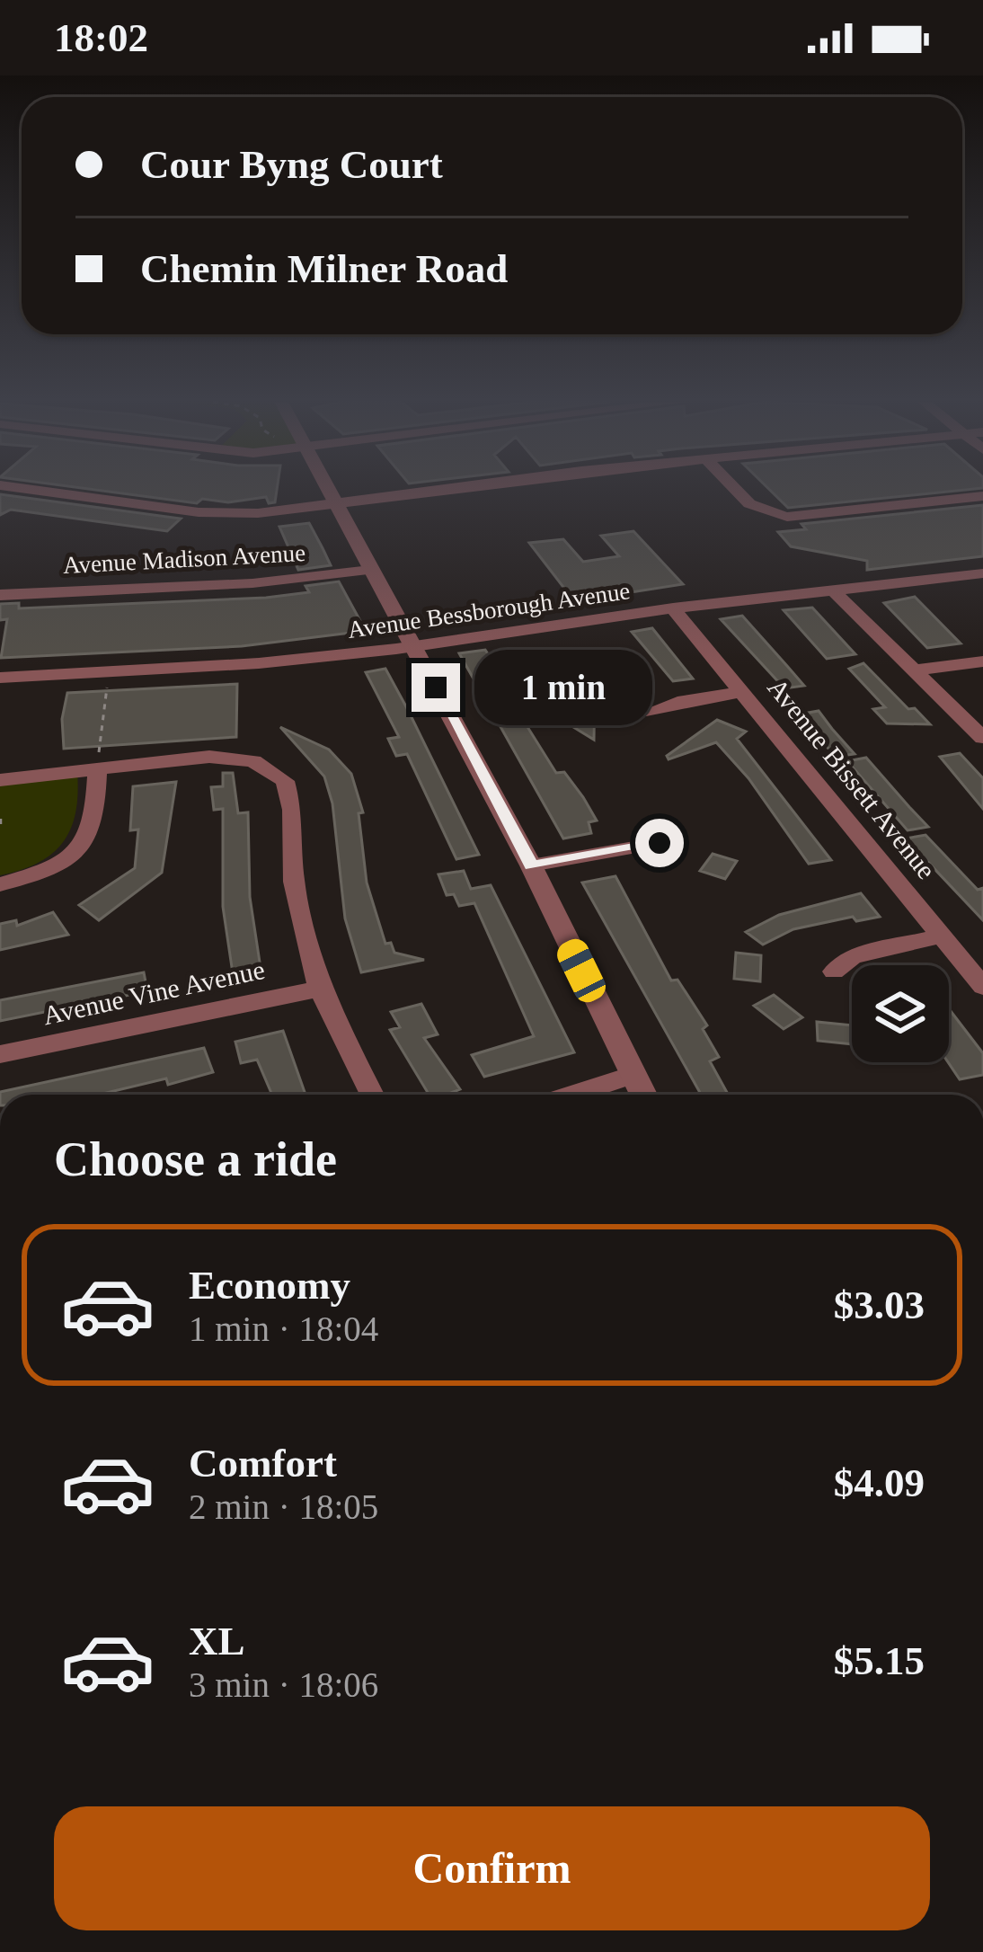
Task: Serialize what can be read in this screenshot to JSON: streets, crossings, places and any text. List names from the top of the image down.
{
  "streets": {
    "street": [
      "Avenue Madison Avenue",
      "Avenue Bessborough Avenue",
      "Avenue Bissett Avenue",
      "Avenue Vine Avenue"
    ]
  },
  "crossings": [
    ["Avenue Bessborough Avenue", "Avenue Bissett Avenue"]
  ],
  "page": {
    "status": "18:02",
    "banner": ["Cour Byng Court", "Chemin Milner Road"],
    "bubble": "1 min",
    "heading": "Choose a ride",
    "list": [
      {
        "name": "Economy",
        "note": "1 min · 18:04",
        "value": "$3.03"
      },
      {
        "name": "Comfort",
        "note": "2 min · 18:05",
        "value": "$4.09"
      },
      {
        "name": "XL",
        "note": "3 min · 18:06",
        "value": "$5.15"
      }
    ],
    "buttons": "Confirm"
  }
}
